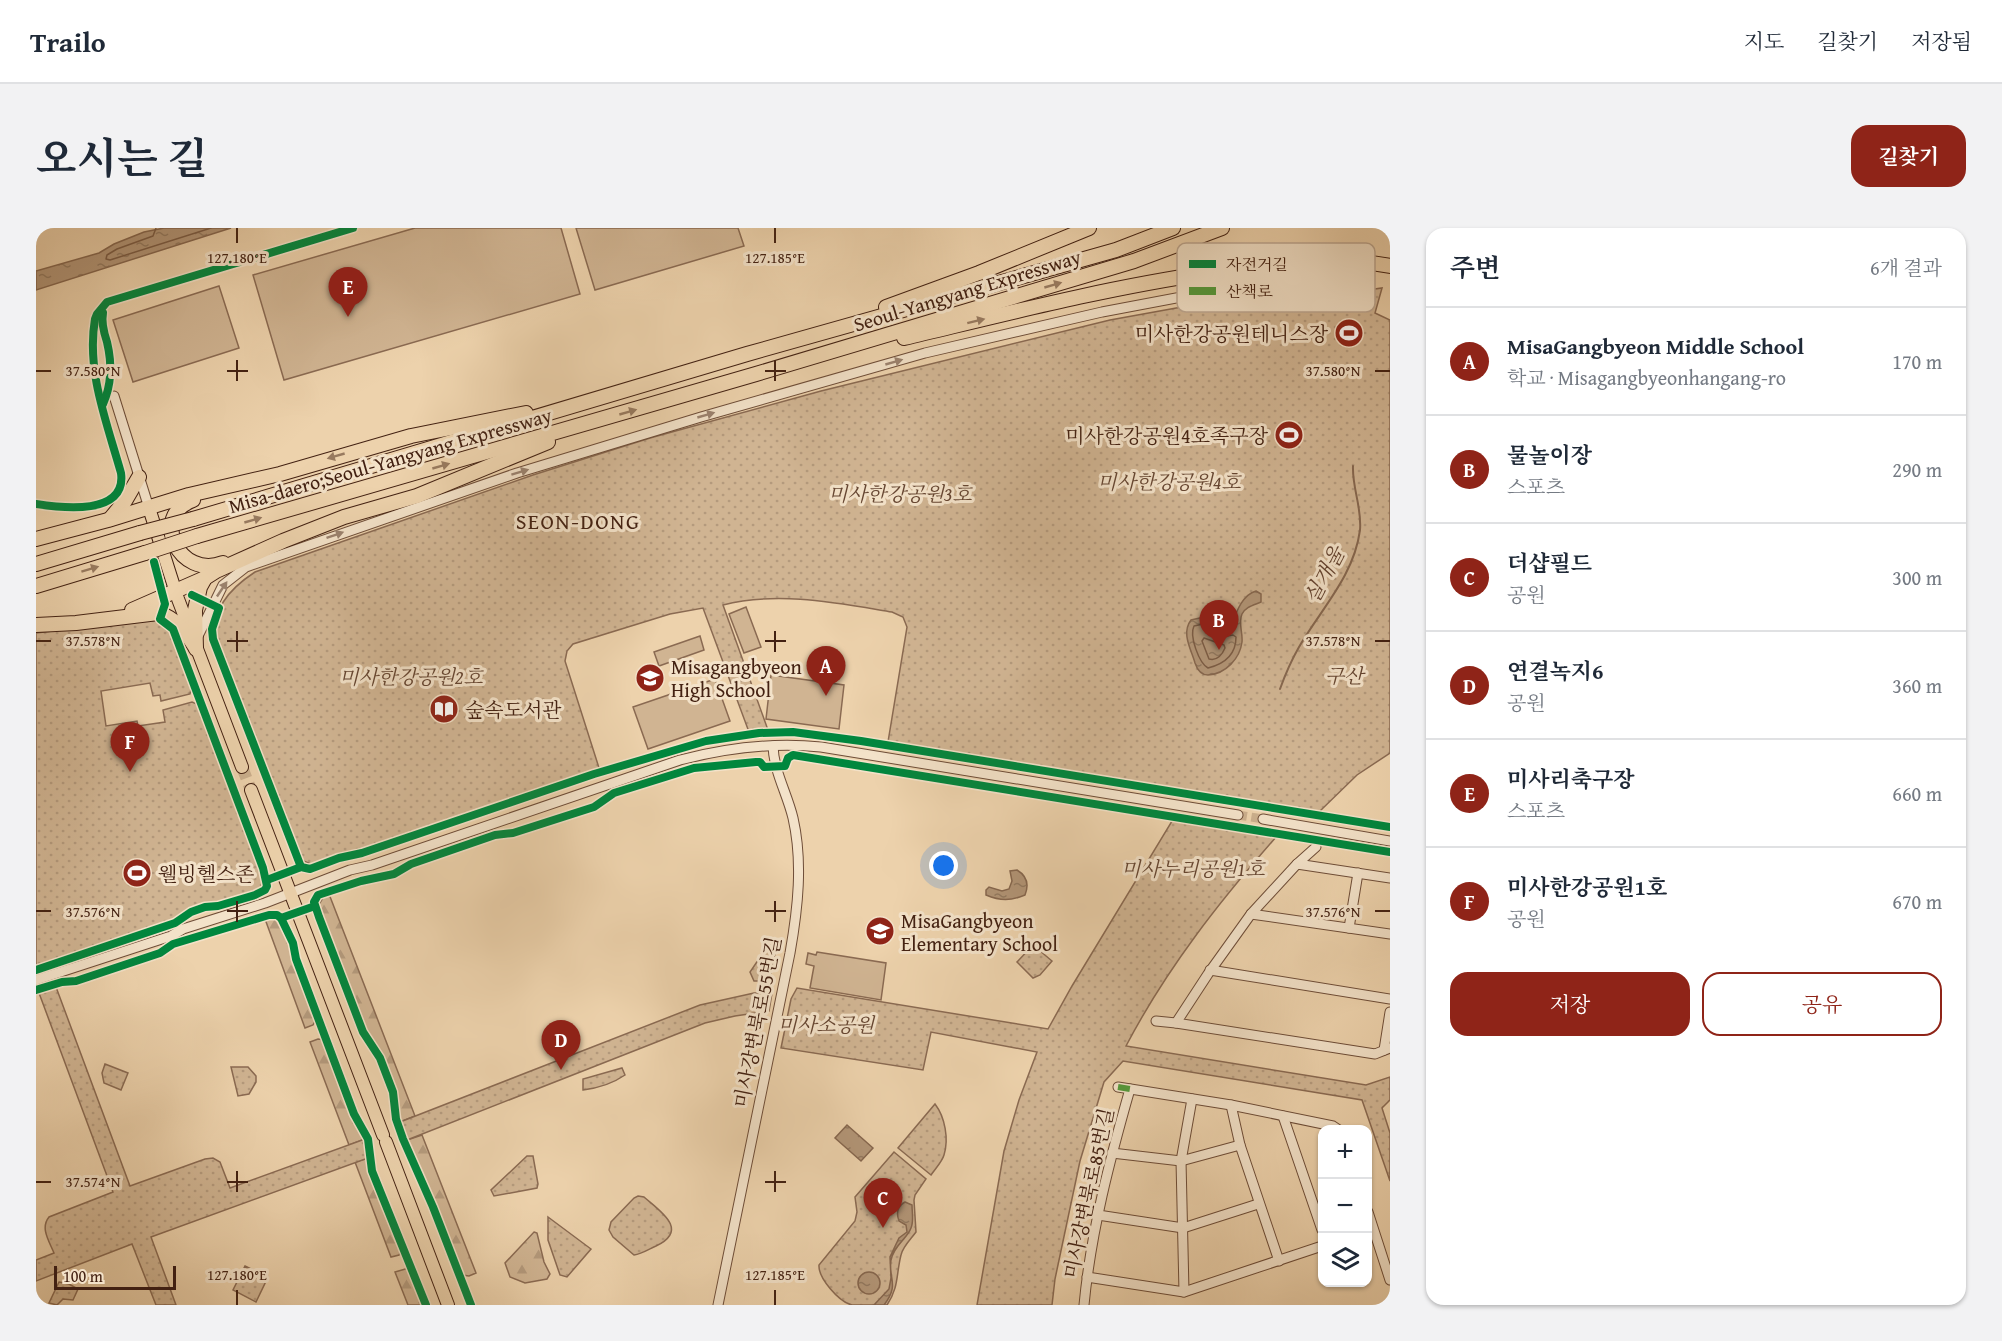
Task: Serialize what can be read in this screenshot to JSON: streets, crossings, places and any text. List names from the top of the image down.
{
  "streets": {
    "highway": ["Seoul-Yangyang Expressway", "Misa-daero;Seoul-Yangyang Expressway"],
    "street": ["미사강변북로55번길", "미사강변북로85번길"]
  },
  "crossings": [
    ["Seoul-Yangyang Expressway", "Misa-daero;Seoul-Yangyang Expressway"]
  ],
  "districts": ["SEON-DONG"],
  "water": ["실개울"],
  "parks": [
    "미사한강공원4호",
    "미사한강공원3호",
    "구산",
    "미사한강공원2호",
    "미사누리공원1호",
    "미사소공원"
  ],
  "places": {
    "sports": ["미사한강공원테니스장", "미사한강공원4호족구장", "웰빙헬스존"],
    "school or university": ["Misagangbyeon High School", "MisaGangbyeon Elementary School"],
    "library": ["숲속도서관"]
  },
  "legend": ["자전거길", "산책로"],
  "scale_bar": "100 m",
  "page": {
    "header": "Trailo",
    "nav": ["지도", "길찾기", "저장됨"],
    "title": "오시는 길",
    "buttons": [
      "길찾기",
      ["저장", "공유"]
    ],
    "heading": ["주변", "6개 결과"],
    "pins": [
      "E",
      "B",
      "A",
      "F",
      "D",
      "C"
    ],
    "list": [
      {
        "mark": "A",
        "name": "MisaGangbyeon Middle School",
        "note": "학교 · Misagangbyeonhangang-ro",
        "value": "170 m"
      },
      {
        "mark": "B",
        "name": "물놀이장",
        "note": "스포츠",
        "value": "290 m"
      },
      {
        "mark": "C",
        "name": "더샵필드",
        "note": "공원",
        "value": "300 m"
      },
      {
        "mark": "D",
        "name": "연결녹지6",
        "note": "공원",
        "value": "360 m"
      },
      {
        "mark": "E",
        "name": "미사리축구장",
        "note": "스포츠",
        "value": "660 m"
      },
      {
        "mark": "F",
        "name": "미사한강공원1호",
        "note": "공원",
        "value": "670 m"
      }
    ],
    "map_buttons": ["+", "−"],
    "scale": "100 m"
  },
  "coordinates": [
    "127.180°E",
    "127.185°E",
    "37.580°N",
    "37.578°N",
    "37.576°N",
    "37.574°N"
  ]
}
